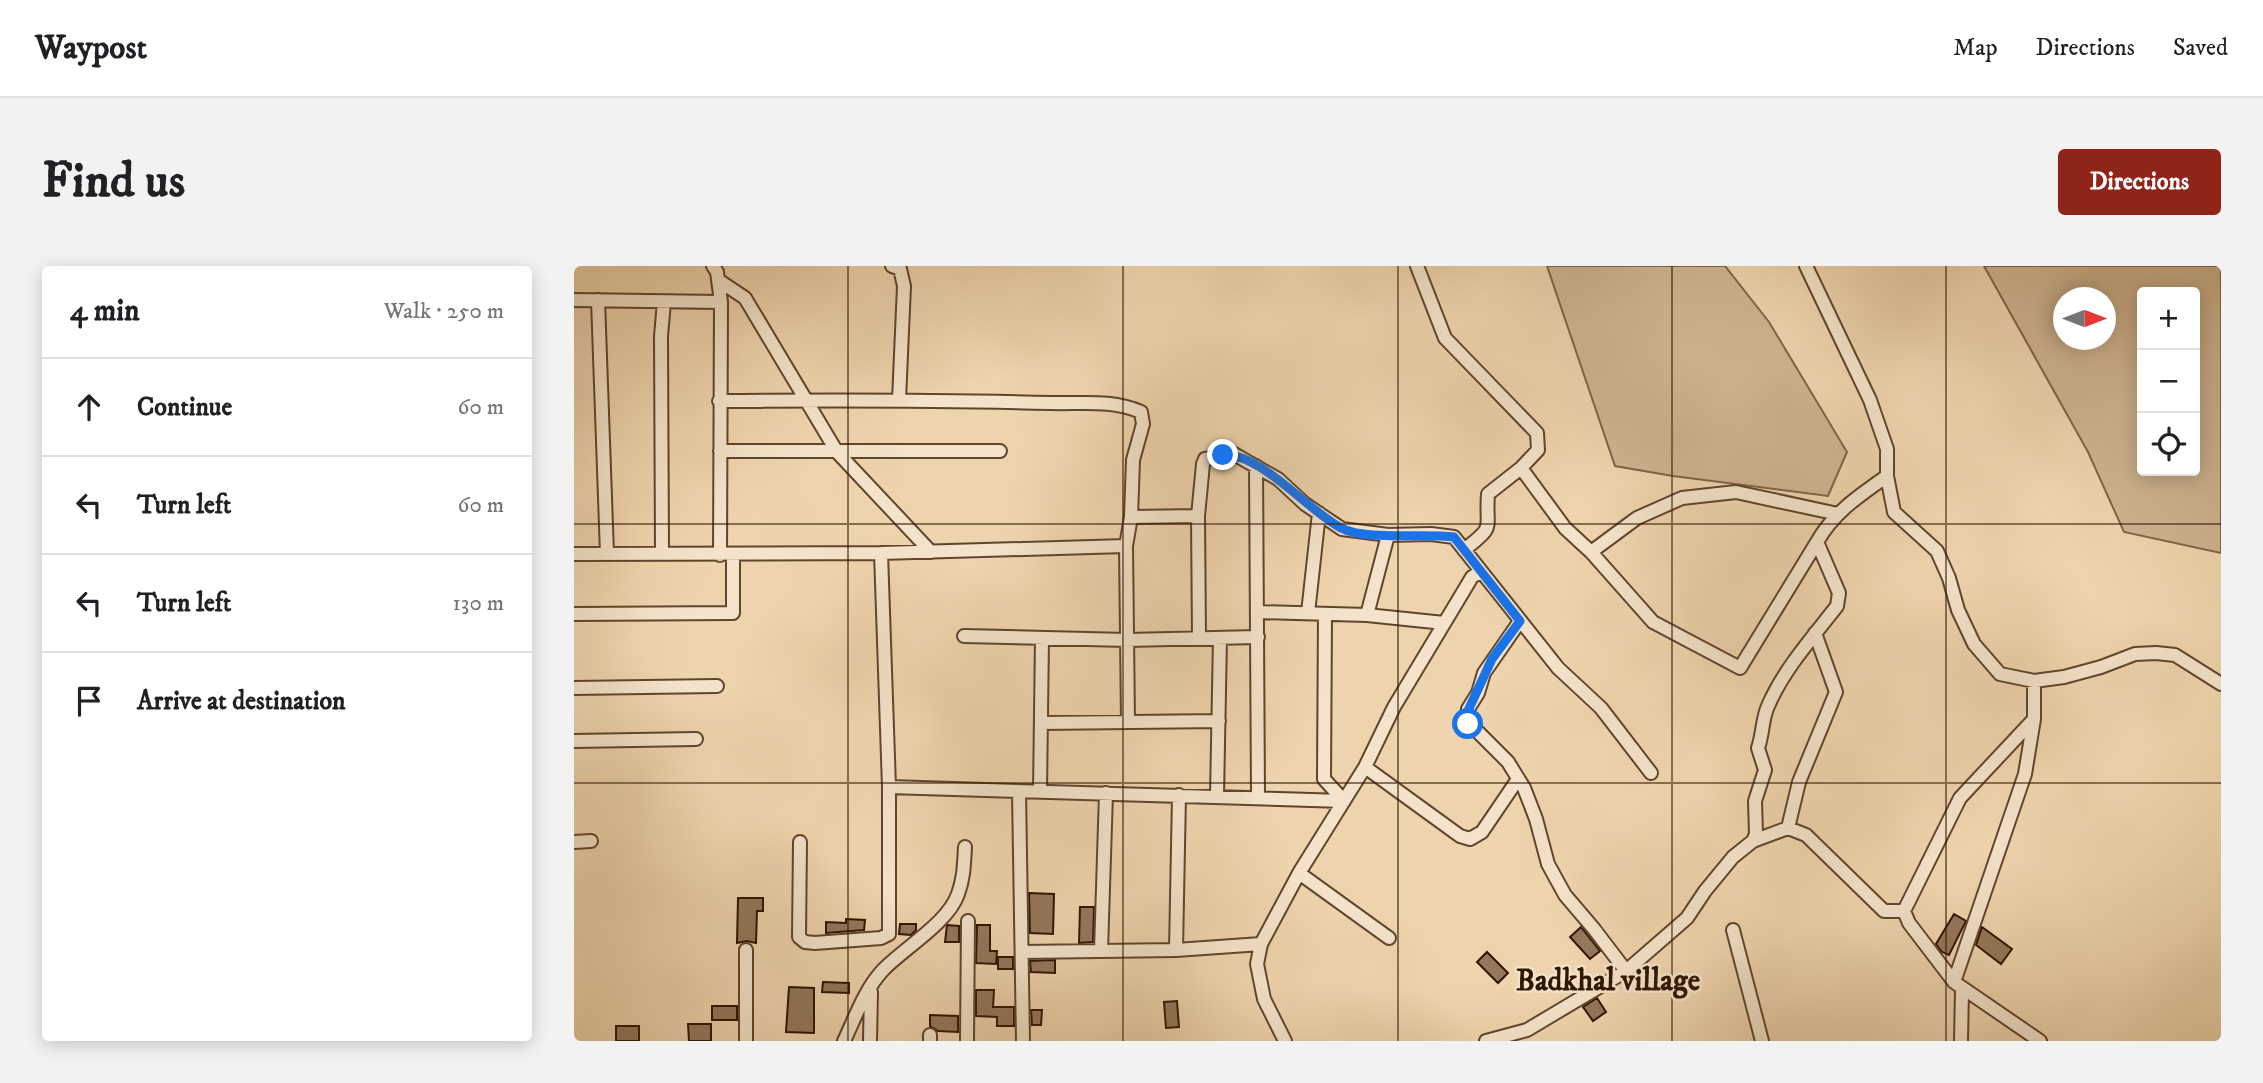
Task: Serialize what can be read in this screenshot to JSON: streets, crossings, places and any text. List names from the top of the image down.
{
  "districts": ["Badkhal village"],
  "north": "right",
  "page": {
    "header": "Waypost",
    "nav": ["Map", "Directions", "Saved"],
    "buttons": "Directions",
    "title": "Find us",
    "heading": ["4 min", "Walk · 250 m"],
    "map_buttons": ["+", "−"],
    "list": [
      ["Continue", "60 m"],
      ["Turn left", "60 m"],
      ["Turn left", "130 m"],
      "Arrive at destination"
    ]
  }
}
